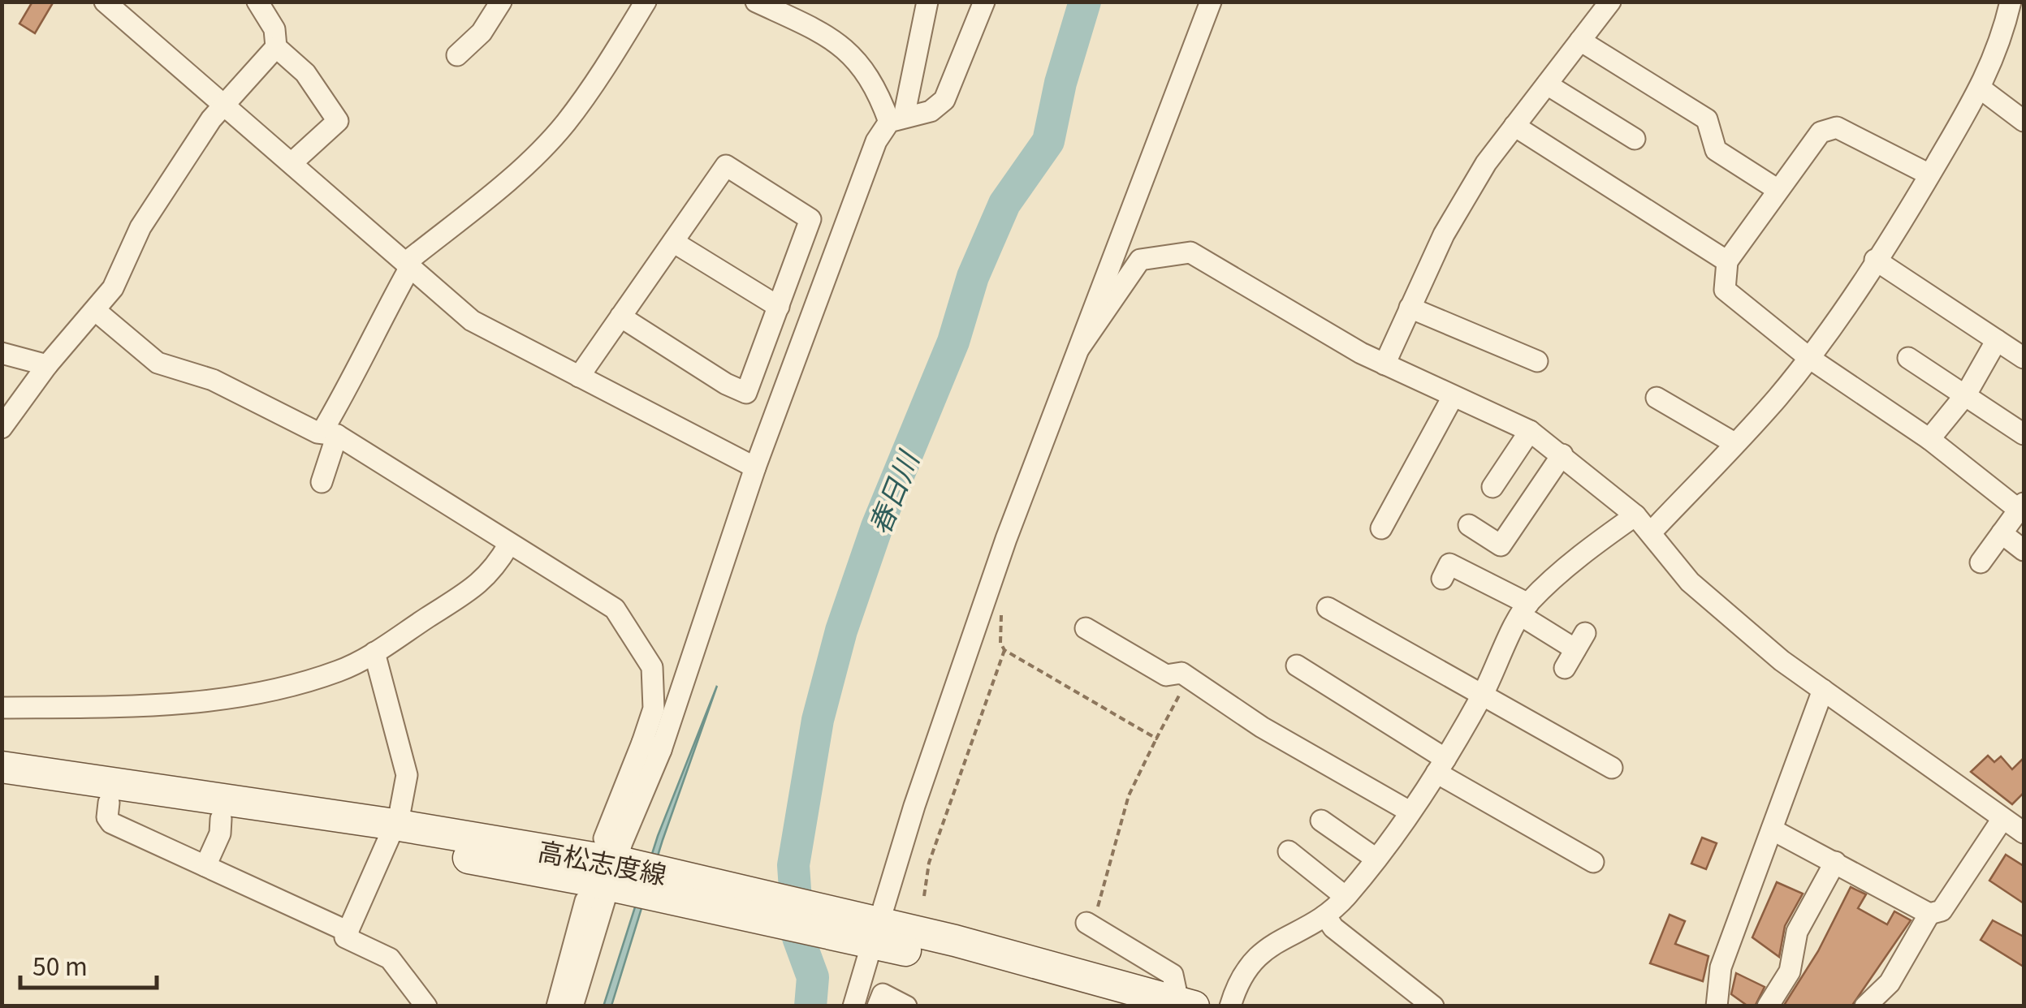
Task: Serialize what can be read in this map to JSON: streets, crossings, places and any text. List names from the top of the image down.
{
  "streets": {
    "main road": ["高松志度線"]
  },
  "water": ["春日川"],
  "scale_bar": "50 m"
}
